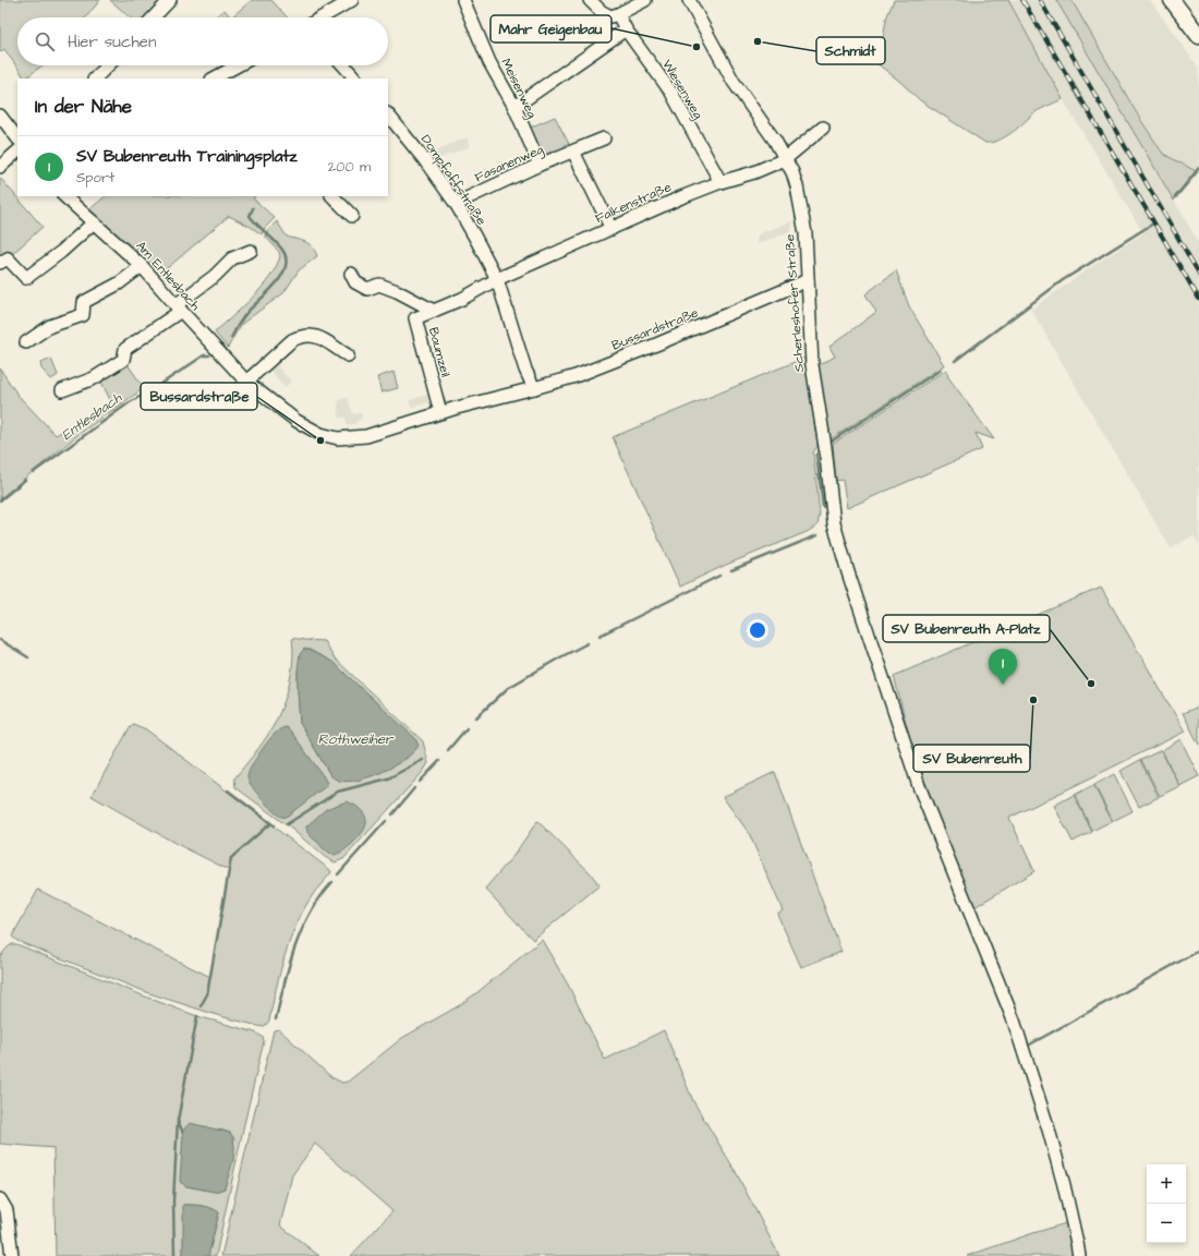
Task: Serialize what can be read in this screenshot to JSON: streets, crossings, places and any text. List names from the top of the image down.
{
  "streets": {
    "street": [
      "Meisenweg",
      "Wiesenweg",
      "Fasanenweg",
      "Dompfaffstraße",
      "Falkenstraße",
      "Am Entlesbach",
      "Scherleshofer Straße",
      "Bussardstraße",
      "Baumzeil"
    ]
  },
  "crossings": [
    ["Meisenweg", "Fasanenweg"],
    ["Wiesenweg", "Falkenstraße"],
    ["Fasanenweg", "Dompfaffstraße"],
    ["Dompfaffstraße", "Falkenstraße"],
    ["Dompfaffstraße", "Bussardstraße"],
    ["Dompfaffstraße", "Baumzeil"],
    ["Falkenstraße", "Scherleshofer Straße"],
    ["Falkenstraße", "Baumzeil"],
    ["Am Entlesbach", "Bussardstraße"],
    ["Scherleshofer Straße", "Bussardstraße"],
    ["Bussardstraße", "Baumzeil"]
  ],
  "water": ["Entlesbach", "Rothweiher"],
  "places": [
    "Schmidt",
    "Mahr Geigenbau",
    "Bussardstraße",
    "SV Bubenreuth A-Platz",
    "SV Bubenreuth"
  ],
  "page": {
    "search": "Hier suchen",
    "heading": "In der Nähe",
    "list": [
      {
        "mark": "1",
        "name": "SV Bubenreuth Trainingsplatz",
        "note": "Sport",
        "value": "200 m"
      }
    ],
    "pins": "1",
    "map_buttons": ["+", "−"]
  }
}
